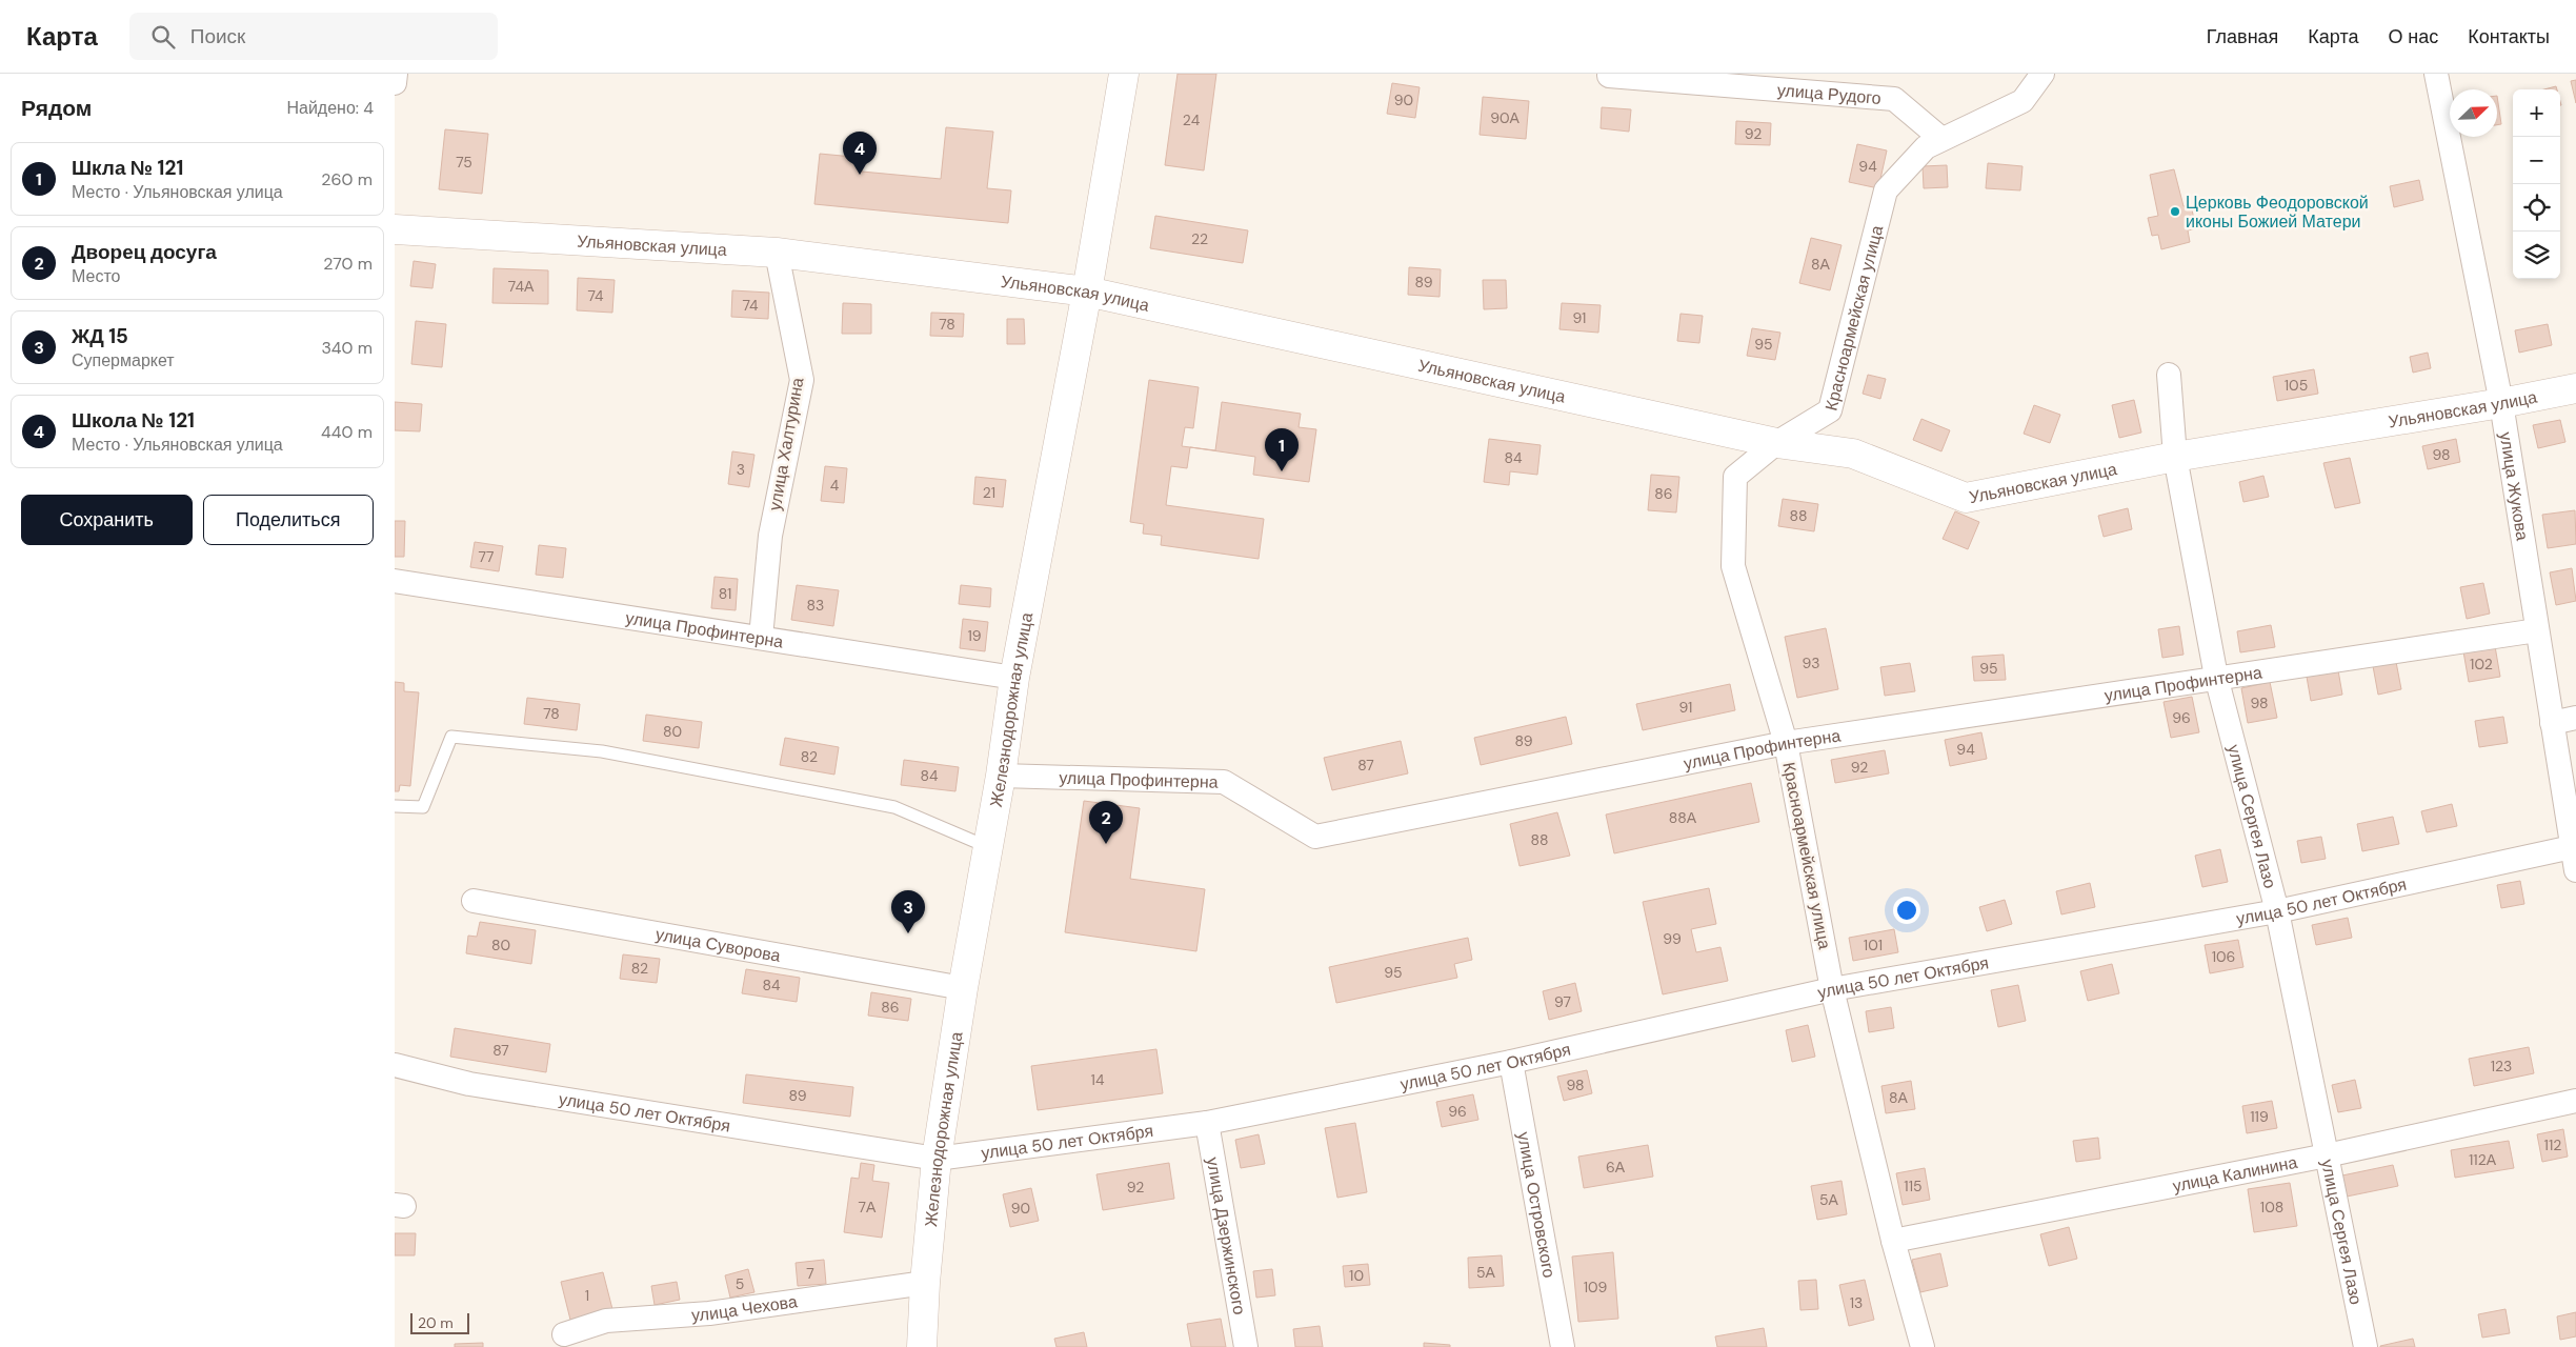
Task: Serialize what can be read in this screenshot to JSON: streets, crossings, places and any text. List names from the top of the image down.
{
  "streets": {
    "street": [
      "улица Рудого",
      "Ульяновская улица",
      "Красноармейская улица",
      "улица Халтурина",
      "улица Жукова",
      "улица Профинтерна",
      "Железнодорожная улица",
      "улица Сергея Лазо",
      "улица 50 лет Октября",
      "улица Суворова",
      "улица Калинина",
      "улица Островского",
      "улица Дзержинского",
      "улица Чехова"
    ]
  },
  "crossings": [
    ["улица Рудого", "Красноармейская улица"],
    ["Ульяновская улица", "Красноармейская улица"],
    ["Ульяновская улица", "улица Халтурина"],
    ["Ульяновская улица", "улица Жукова"],
    ["Ульяновская улица", "Железнодорожная улица"],
    ["Ульяновская улица", "улица Сергея Лазо"],
    ["Красноармейская улица", "улица Профинтерна"],
    ["Красноармейская улица", "улица 50 лет Октября"],
    ["Красноармейская улица", "улица Калинина"],
    ["улица Халтурина", "улица Профинтерна"],
    ["улица Жукова", "улица Профинтерна"],
    ["улица Жукова", "улица 50 лет Октября"],
    ["улица Профинтерна", "Железнодорожная улица"],
    ["улица Профинтерна", "улица Сергея Лазо"],
    ["Железнодорожная улица", "улица 50 лет Октября"],
    ["Железнодорожная улица", "улица Суворова"],
    ["Железнодорожная улица", "улица Чехова"],
    ["улица Сергея Лазо", "улица 50 лет Октября"],
    ["улица Сергея Лазо", "улица Калинина"],
    ["улица 50 лет Октября", "улица Островского"],
    ["улица 50 лет Октября", "улица Дзержинского"]
  ],
  "places": ["Церковь Феодоровской иконы Божией Матери"],
  "house_numbers": [
    "90",
    "90А",
    "24",
    "92",
    "75",
    "94",
    "22",
    "8А",
    "89",
    "74А",
    "74",
    "74",
    "91",
    "78",
    "95",
    "105",
    "98",
    "84",
    "3",
    "4",
    "21",
    "86",
    "88",
    "77",
    "81",
    "83",
    "19",
    "93",
    "102",
    "95",
    "98",
    "91",
    "78",
    "96",
    "80",
    "89",
    "94",
    "82",
    "87",
    "92",
    "84",
    "88А",
    "88",
    "99",
    "80",
    "101",
    "106",
    "82",
    "95",
    "84",
    "97",
    "86",
    "87",
    "123",
    "14",
    "98",
    "89",
    "8А",
    "96",
    "119",
    "112",
    "112А",
    "6А",
    "115",
    "92",
    "5А",
    "7А",
    "108",
    "90",
    "5А",
    "7",
    "10",
    "5",
    "109",
    "1",
    "13"
  ],
  "scale_bar": "20 m",
  "north": "top right",
  "page": {
    "header": "Карта",
    "search": "Поиск",
    "nav": [
      "Главная",
      "Карта",
      "О нас",
      "Контакты"
    ],
    "heading": ["Рядом", "Найдено: 4"],
    "map_buttons": ["+", "−"],
    "pins": [
      "4",
      "1",
      "2",
      "3"
    ],
    "list": [
      {
        "mark": "1",
        "name": "Шкла № 121",
        "note": "Место · Ульяновская улица",
        "value": "260 m"
      },
      {
        "mark": "2",
        "name": "Дворец досуга",
        "note": "Место",
        "value": "270 m"
      },
      {
        "mark": "3",
        "name": "ЖД 15",
        "note": "Супермаркет",
        "value": "340 m"
      },
      {
        "mark": "4",
        "name": "Школа № 121",
        "note": "Место · Ульяновская улица",
        "value": "440 m"
      }
    ],
    "buttons": ["Сохранить", "Поделиться"],
    "scale": "20 m"
  }
}
